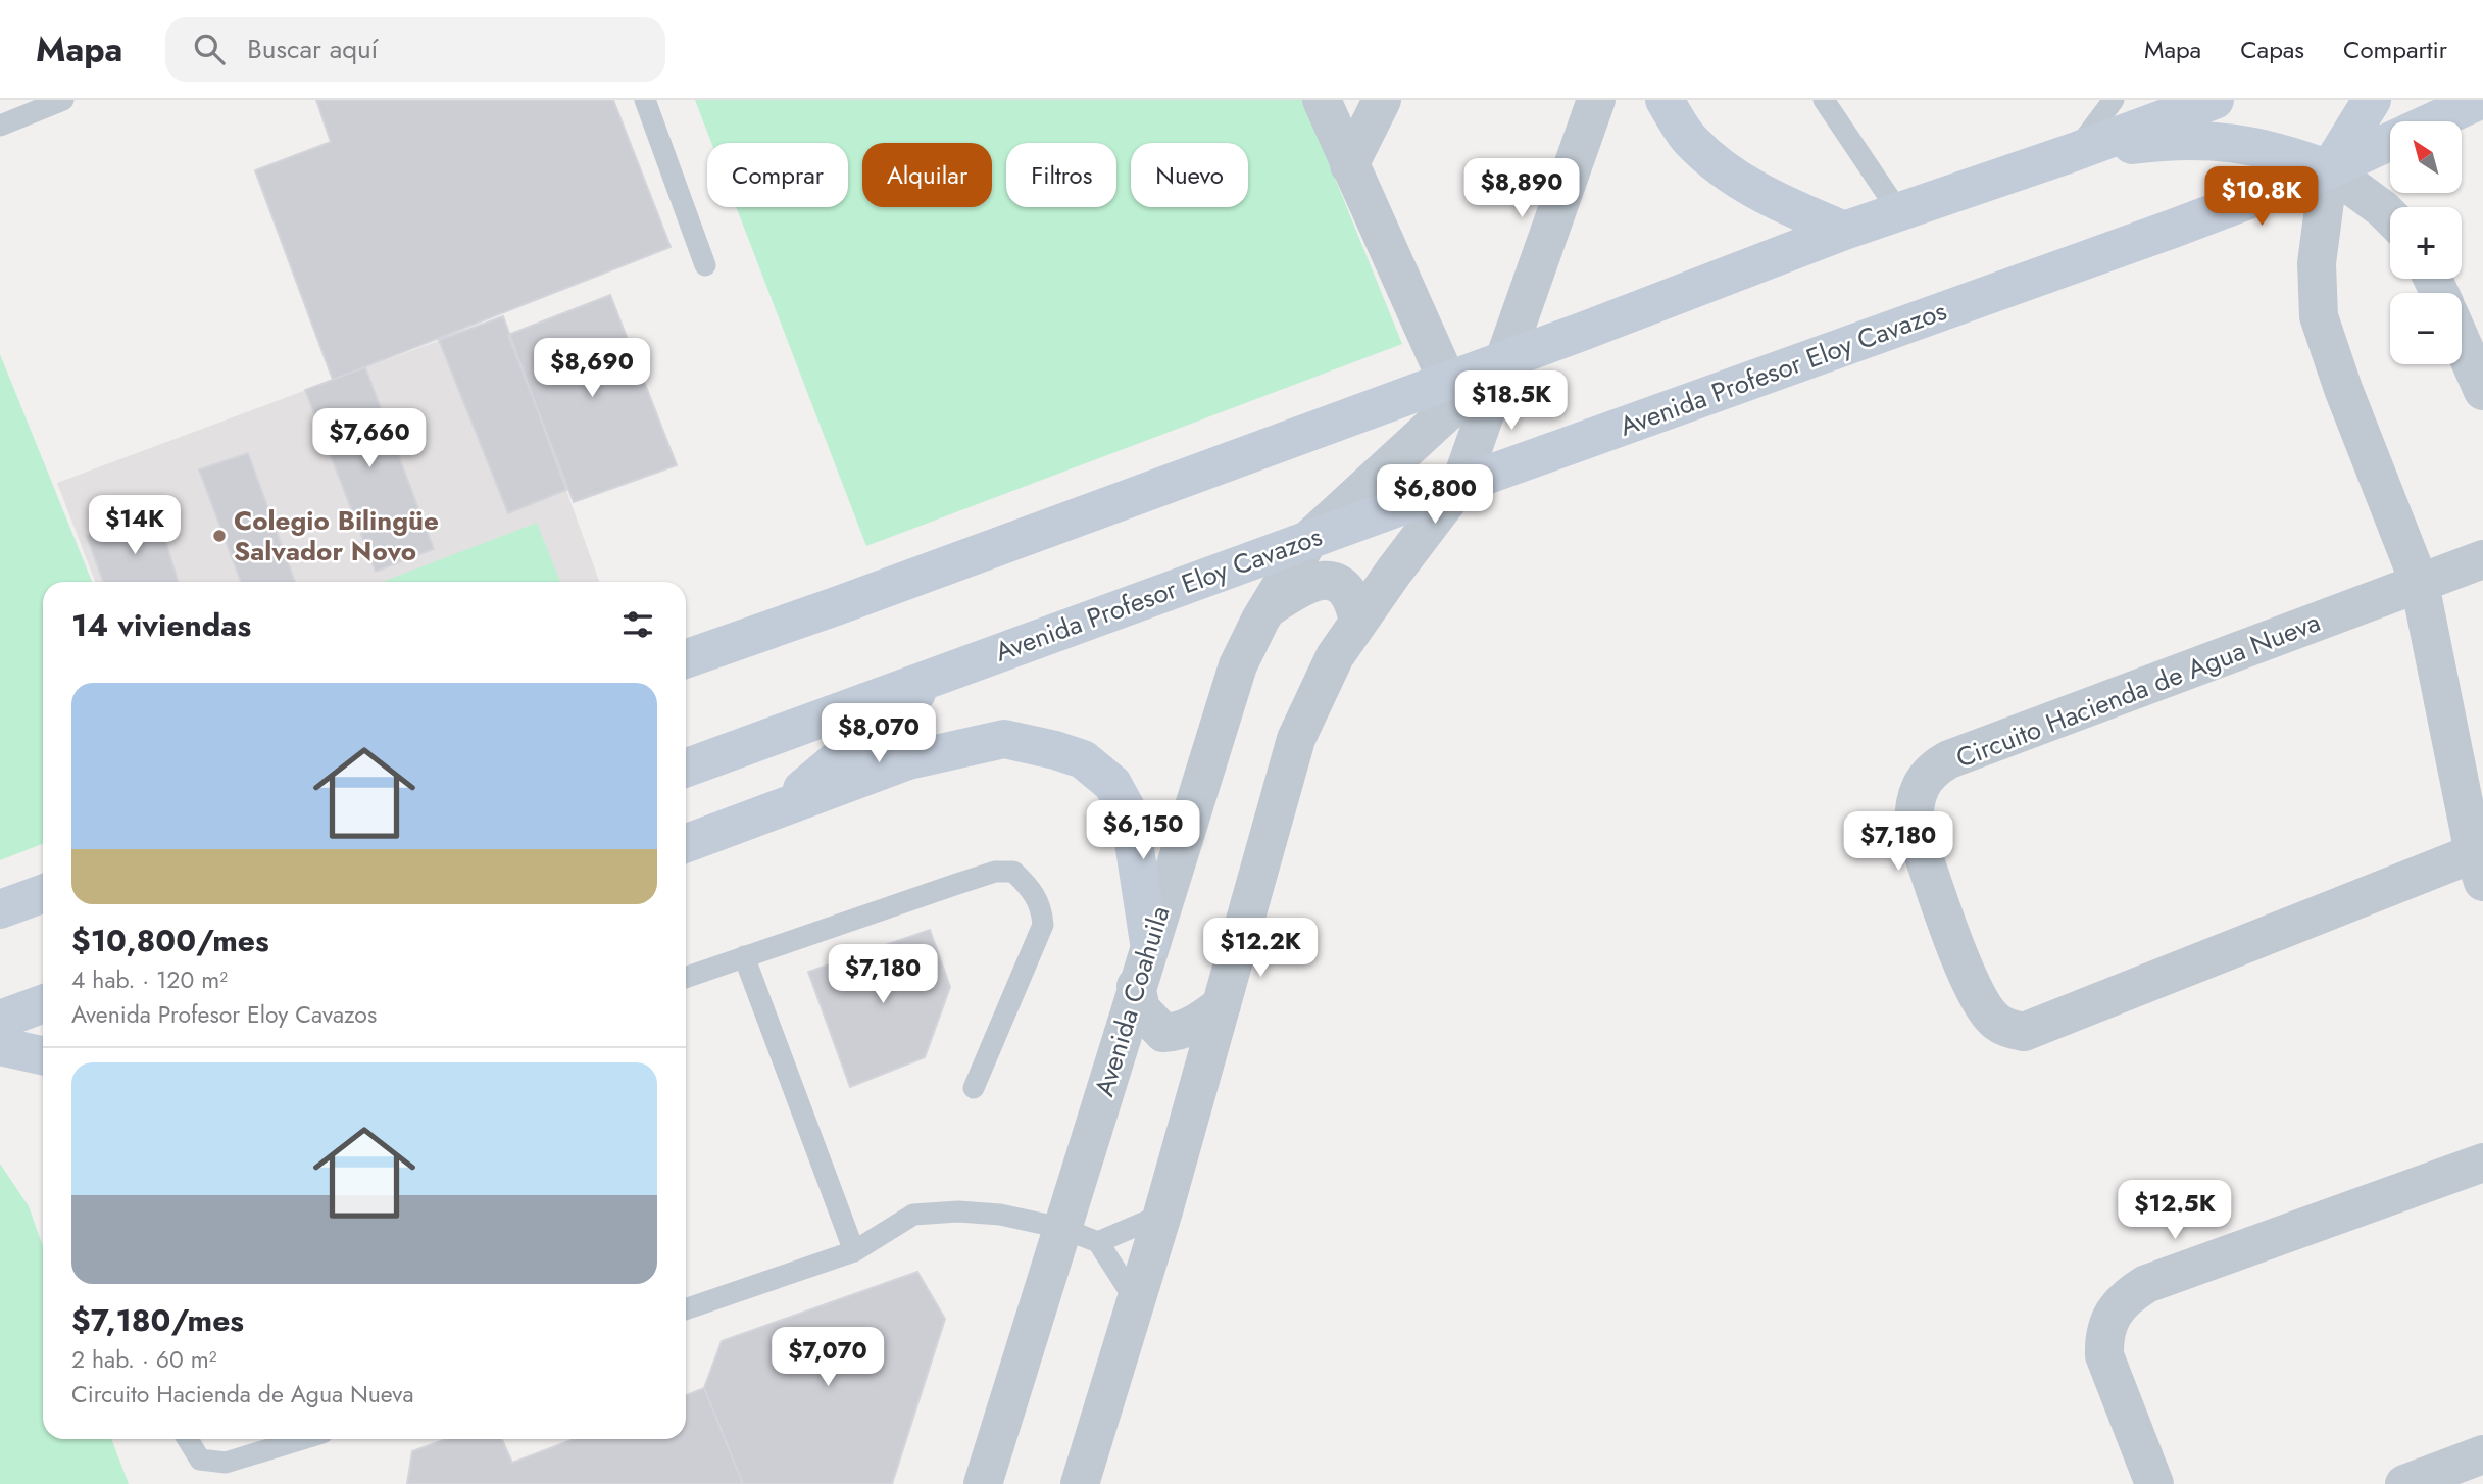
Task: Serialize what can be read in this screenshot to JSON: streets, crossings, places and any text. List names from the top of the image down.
{
  "streets": {
    "main road": ["Avenida Profesor Eloy Cavazos"],
    "street": ["Circuito Hacienda de Agua Nueva", "Avenida Coahuila"]
  },
  "crossings": [
    ["Avenida Profesor Eloy Cavazos", "Avenida Coahuila"]
  ],
  "places": ["Colegio Bilingüe Salvador Novo"],
  "north": "top left",
  "page": {
    "header": "Mapa",
    "search": "Buscar aquí",
    "nav": ["Mapa", "Capas", "Compartir"],
    "map_buttons": ["+", "−"],
    "chip": [
      "Comprar",
      "Alquilar",
      "Filtros",
      "Nuevo"
    ],
    "price": [
      "$8,890",
      "$10.8K",
      "$8,690",
      "$18.5K",
      "$7,660",
      "$6,800",
      "$14K",
      "$8,070",
      "$6,150",
      "$7,180",
      "$12.2K",
      "$7,180",
      "$12.5K",
      "$7,070"
    ],
    "heading": "14 viviendas",
    "list": [
      {
        "name": "$10,800/mes",
        "note": "4 hab. · 120 m² · Avenida Profesor Eloy Cavazos"
      },
      {
        "name": "$7,180/mes",
        "note": "2 hab. · 60 m² · Circuito Hacienda de Agua Nueva"
      }
    ]
  }
}
